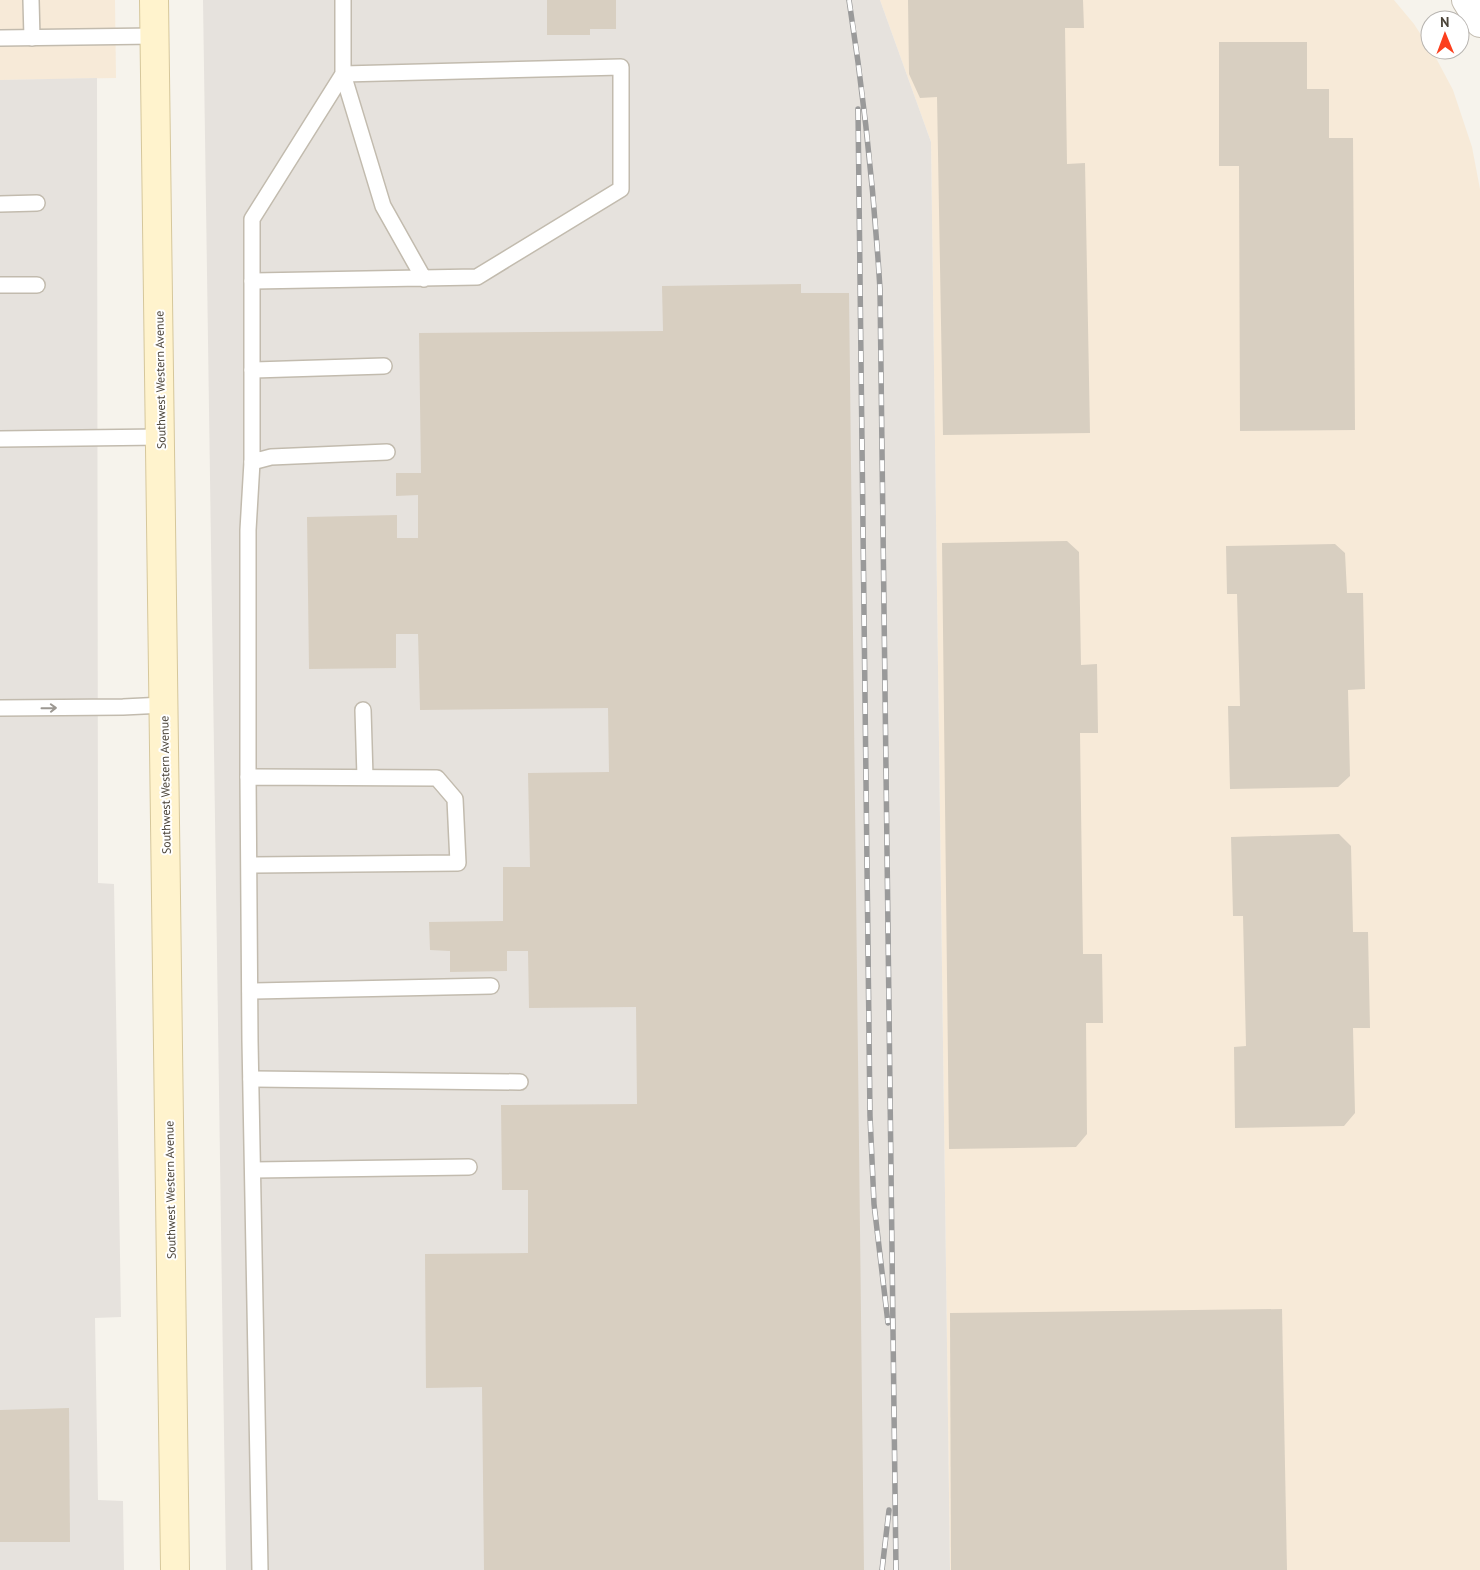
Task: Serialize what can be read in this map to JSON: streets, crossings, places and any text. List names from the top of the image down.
{
  "streets": {
    "main road": ["Southwest Western Avenue"]
  },
  "north": "top"
}
